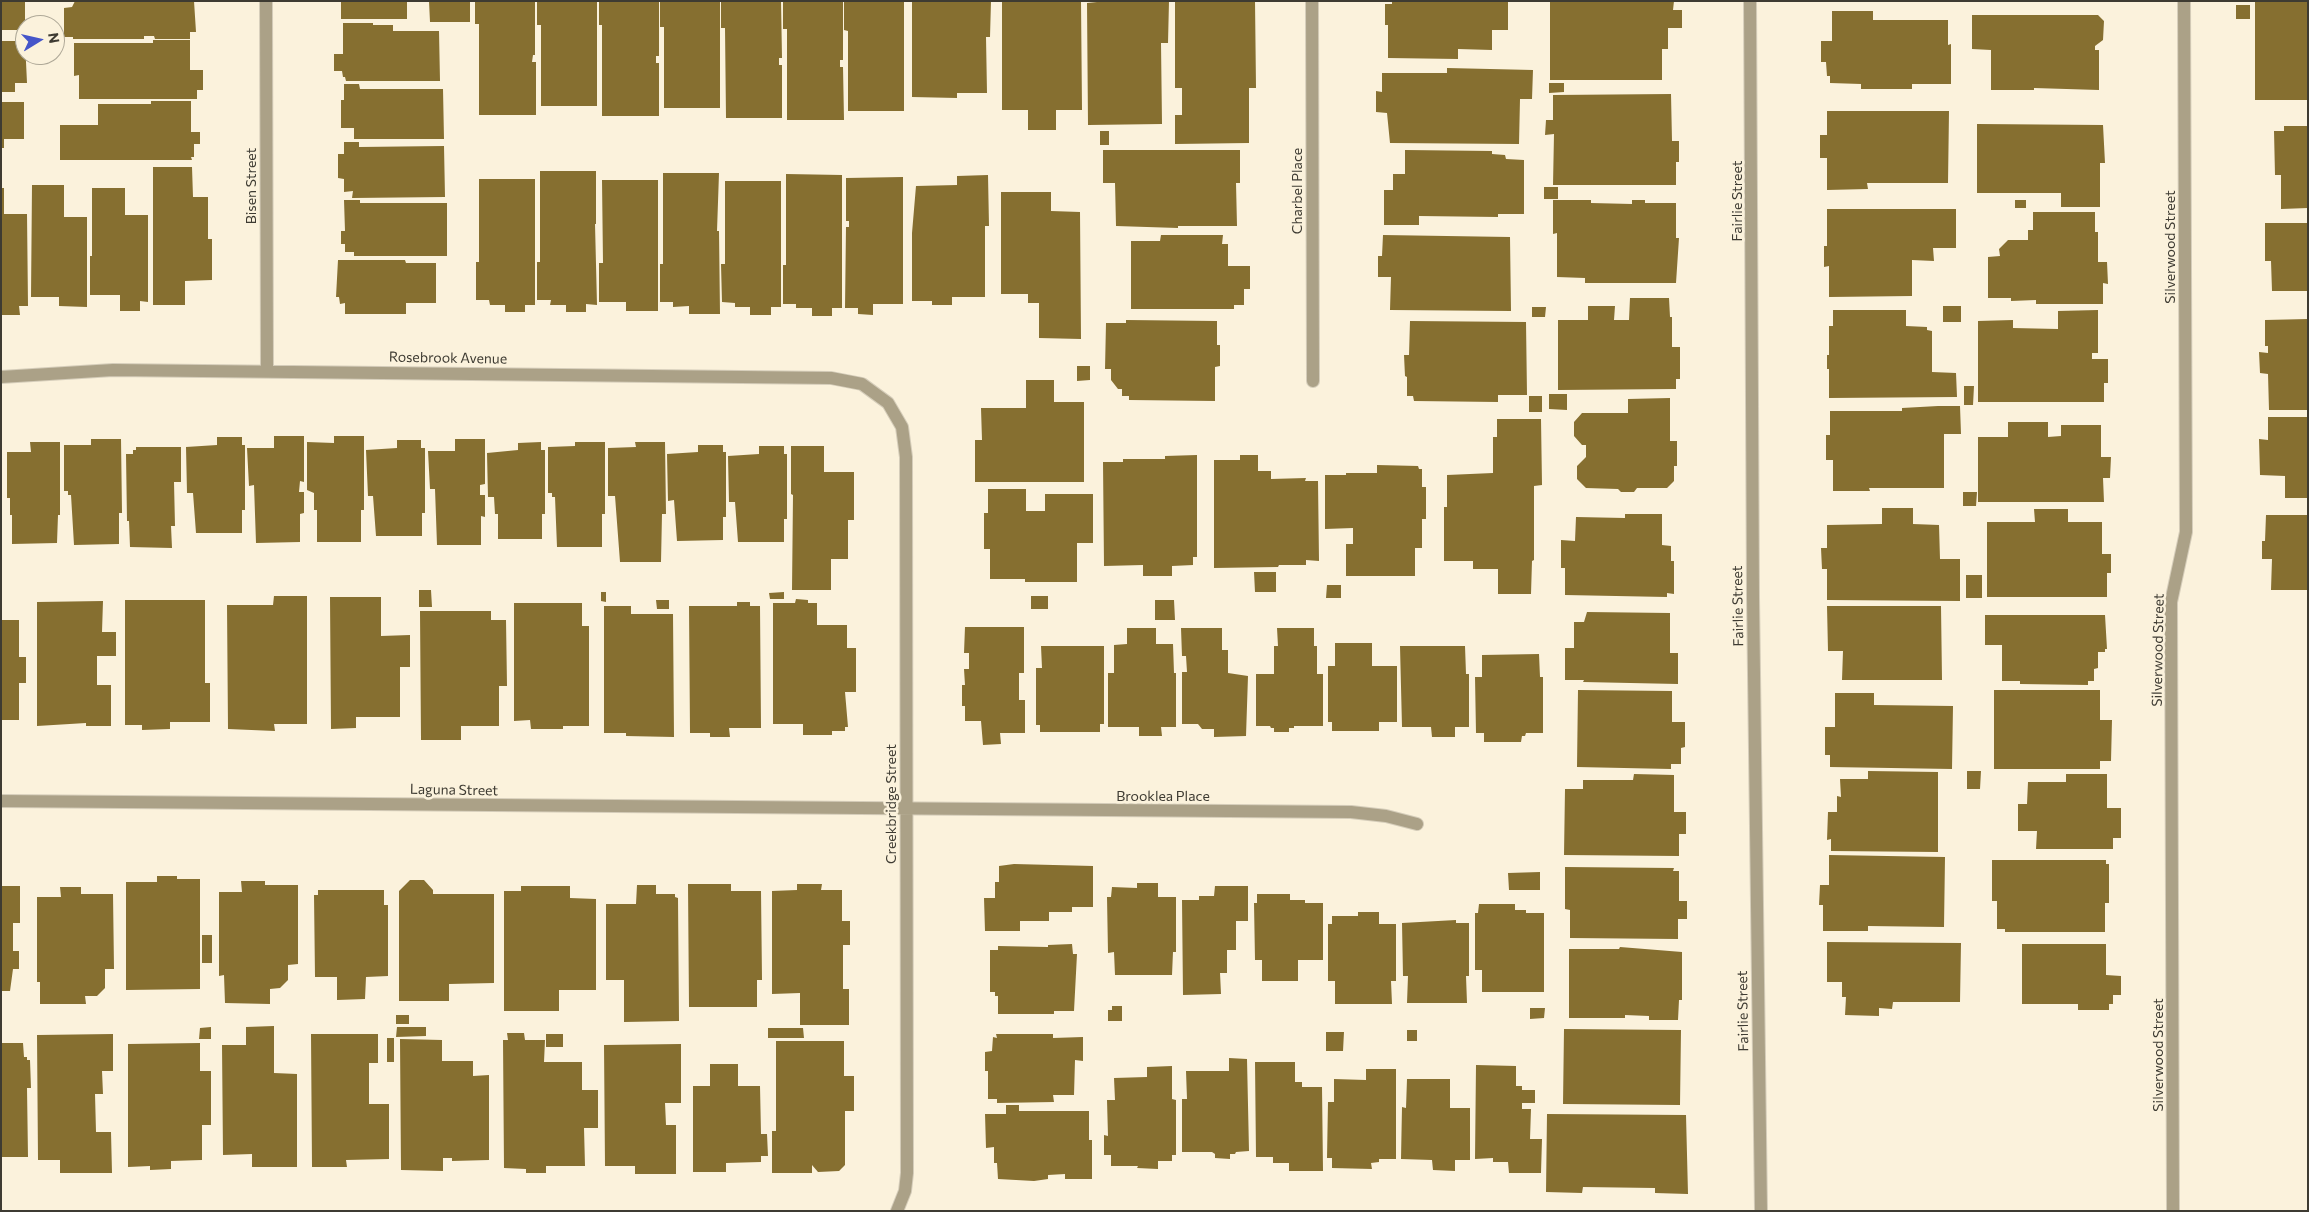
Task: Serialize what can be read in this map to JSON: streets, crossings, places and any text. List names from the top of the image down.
{
  "streets": {
    "street": [
      "Bisen Street",
      "Charbel Place",
      "Fairlie Street",
      "Silverwood Street",
      "Rosebrook Avenue",
      "Laguna Street",
      "Brooklea Place",
      "Creekbridge Street"
    ]
  },
  "crossings": [
    ["Bisen Street", "Rosebrook Avenue"],
    ["Rosebrook Avenue", "Creekbridge Street"],
    ["Laguna Street", "Brooklea Place"],
    ["Laguna Street", "Creekbridge Street"],
    ["Brooklea Place", "Creekbridge Street"]
  ],
  "north": "right"
}
